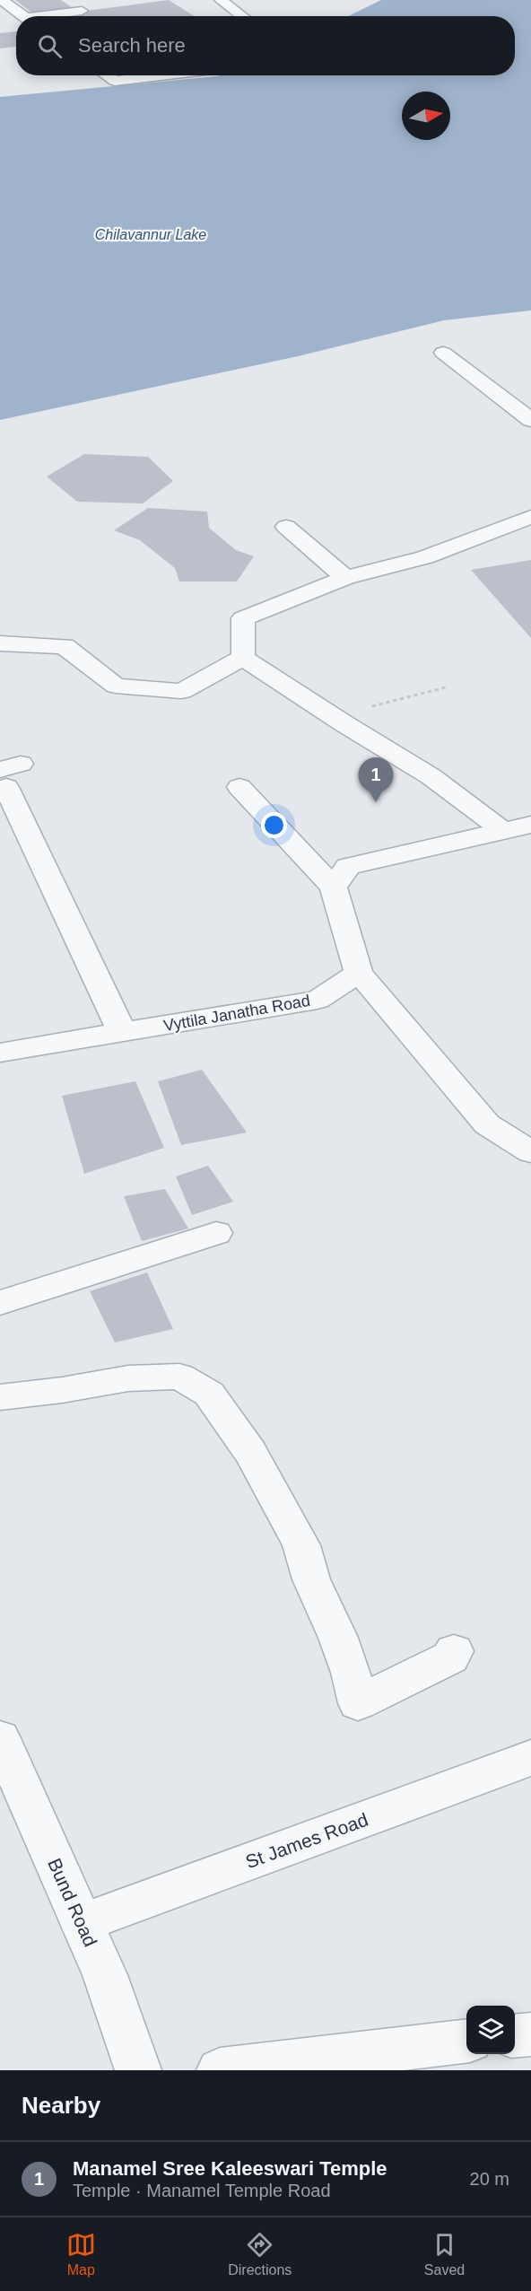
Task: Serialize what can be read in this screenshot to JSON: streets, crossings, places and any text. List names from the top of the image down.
{
  "streets": {
    "street": ["Vyttila Janatha Road", "St James Road", "Bund Road"]
  },
  "crossings": [
    ["St James Road", "Bund Road"]
  ],
  "water": ["Chilavannur Lake"],
  "north": "right",
  "page": {
    "search": "Search here",
    "pins": "1",
    "heading": "Nearby",
    "list": [
      {
        "mark": "1",
        "name": "Manamel Sree Kaleeswari Temple",
        "note": "Temple · Manamel Temple Road",
        "value": "20 m"
      }
    ],
    "nav": ["Map", "Directions", "Saved"]
  }
}
